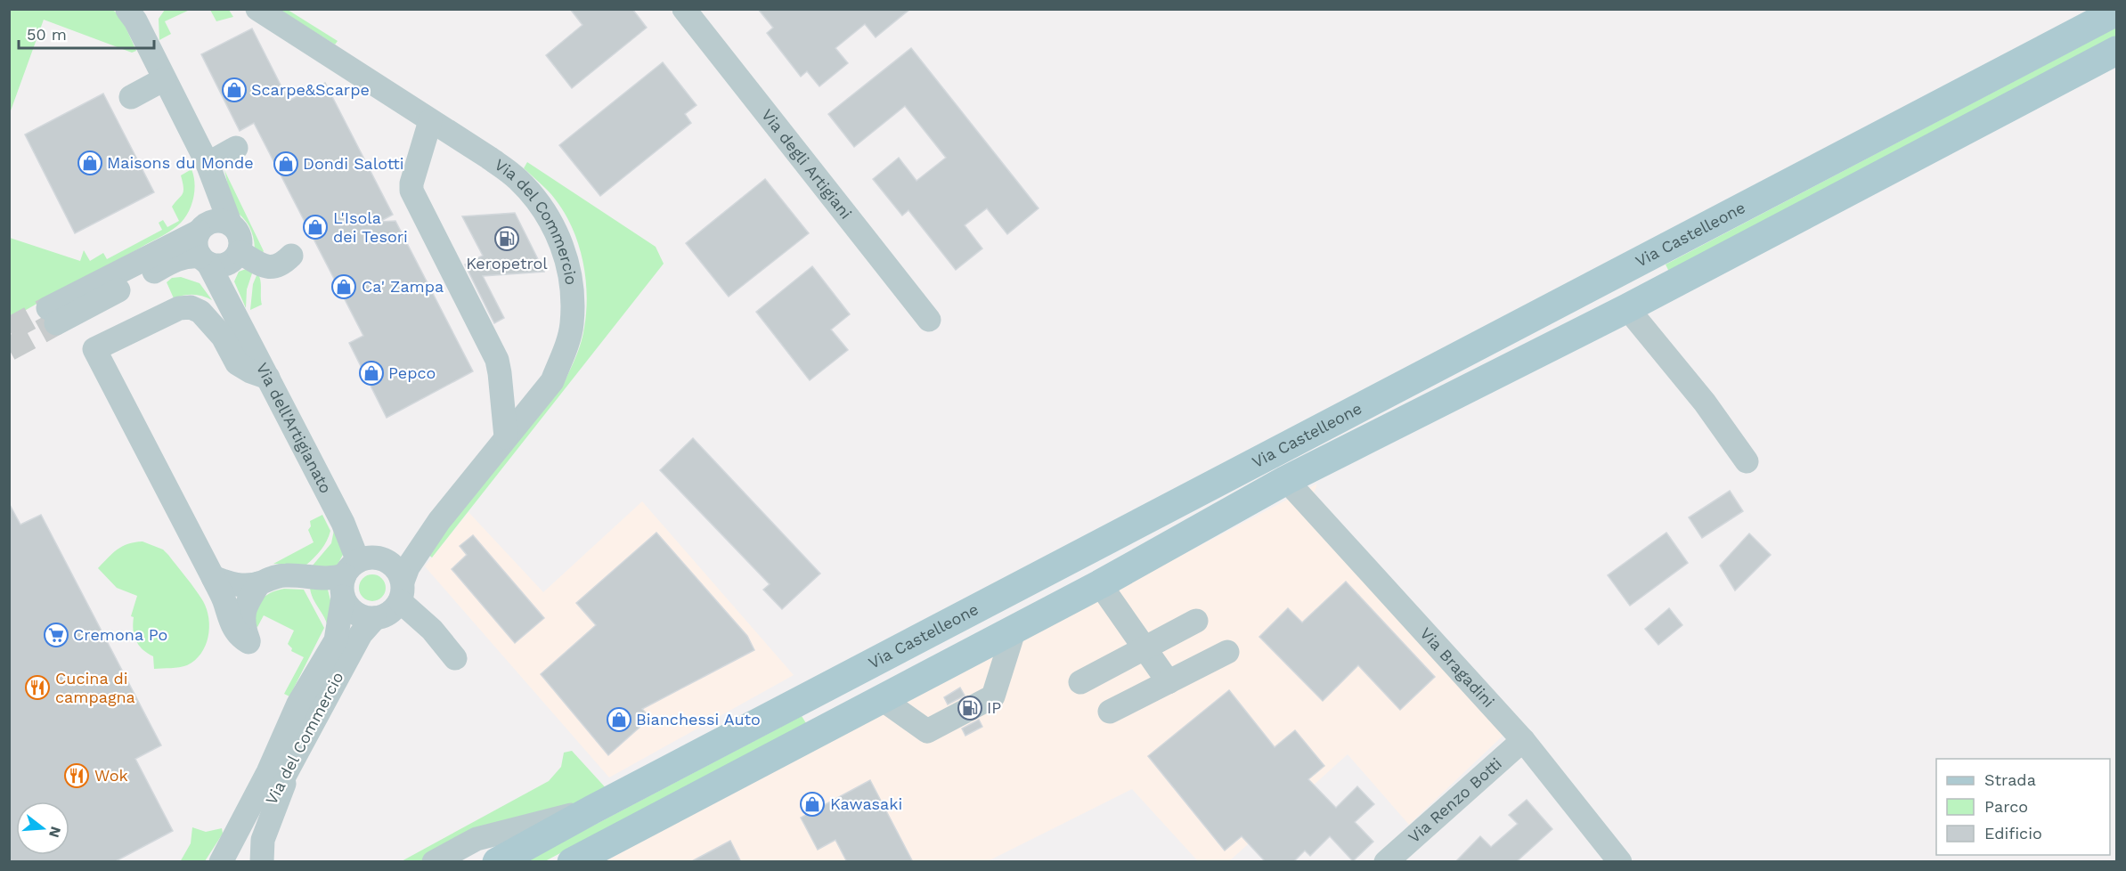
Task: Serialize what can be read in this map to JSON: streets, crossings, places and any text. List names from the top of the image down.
{
  "streets": {
    "main road": ["Via Castelleone"],
    "street": [
      "Via degli Artigiani",
      "Via del Commercio",
      "Via dell'Artigianato",
      "Via Bragadini",
      "Via Renzo Botti"
    ]
  },
  "crossings": [
    ["Via del Commercio", "Via dell'Artigianato"],
    ["Via Castelleone", "Via Bragadini"],
    ["Via Bragadini", "Via Renzo Botti"]
  ],
  "places": {
    "shop": [
      "Scarpe&Scarpe",
      "Maisons du Monde",
      "Dondi Salotti",
      "L'Isola dei Tesori",
      "Ca' Zampa",
      "Pepco",
      "Bianchessi Auto",
      "Kawasaki"
    ],
    "fuel station": ["Keropetrol", "IP"],
    "supermarket": ["Cremona Po"],
    "restaurant": ["Cucina di campagna", "Wok"]
  },
  "legend": ["Strada", "Parco", "Edificio"],
  "scale_bar": "50 m",
  "north": "right"
}
